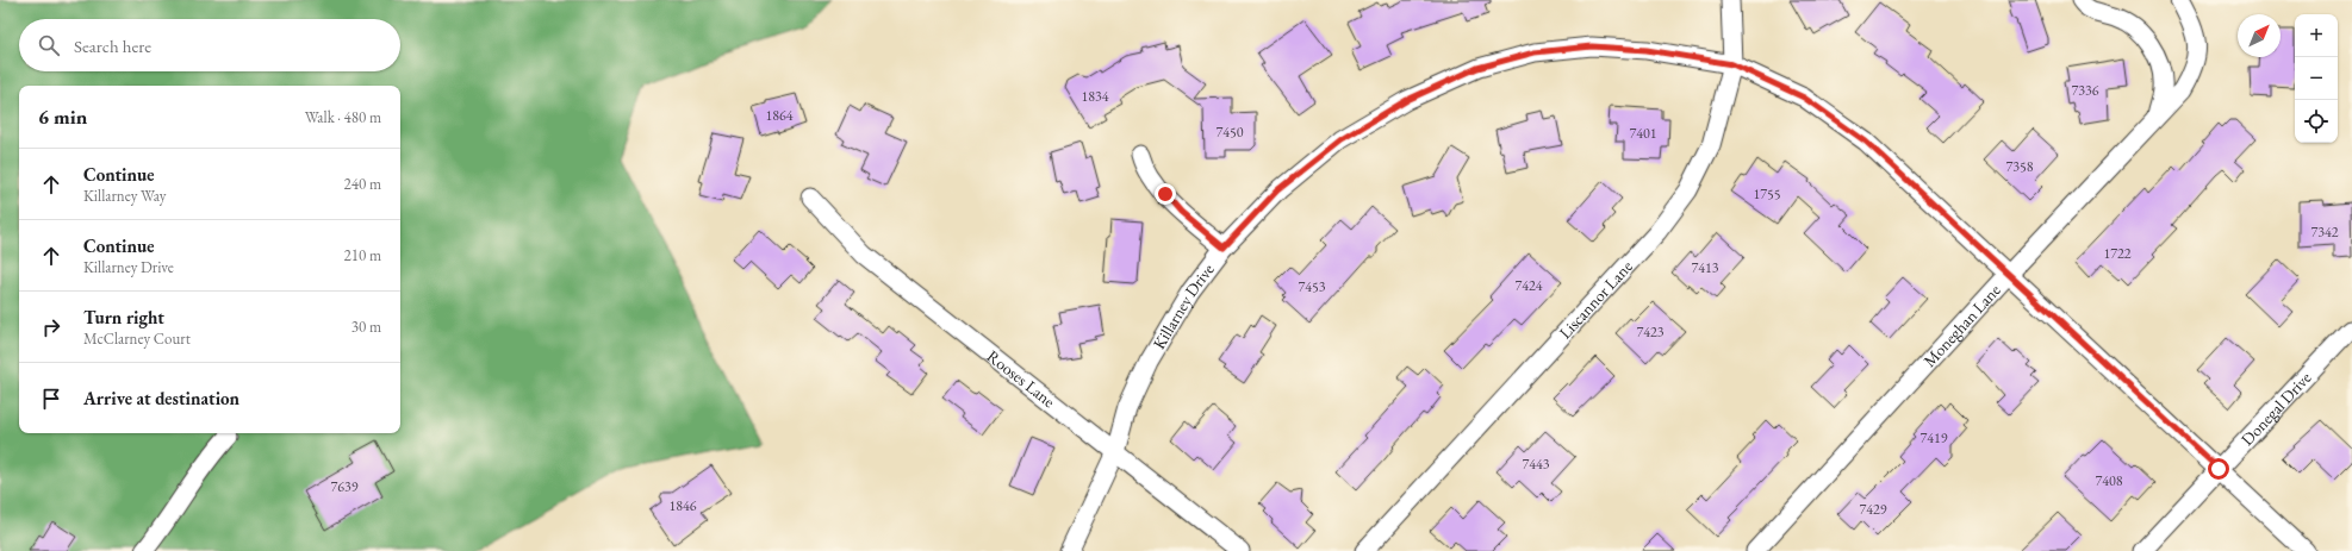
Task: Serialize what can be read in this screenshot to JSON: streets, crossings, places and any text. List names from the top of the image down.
{
  "streets": {
    "street": [
      "Liscannor Lane",
      "Killarney Drive",
      "Moneghan Lane",
      "Rooses Lane",
      "Donegal Drive"
    ]
  },
  "crossings": [
    ["Liscannor Lane", "Killarney Drive"],
    ["Killarney Drive", "Moneghan Lane"],
    ["Killarney Drive", "Rooses Lane"],
    ["Killarney Drive", "Donegal Drive"]
  ],
  "house_numbers": [
    "7336",
    "1834",
    "1864",
    "7450",
    "7401",
    "7358",
    "1755",
    "7342",
    "1722",
    "7413",
    "7424",
    "7453",
    "7423",
    "7419",
    "7443",
    "7408",
    "7639",
    "1846",
    "7429"
  ],
  "north": "top right",
  "page": {
    "map_buttons": ["+", "−"],
    "search": "Search here",
    "heading": ["6 min", "Walk · 480 m"],
    "list": [
      ["Continue", "Killarney Way", "240 m"],
      ["Continue", "Killarney Drive", "210 m"],
      ["Turn right", "McClarney Court", "30 m"],
      "Arrive at destination"
    ]
  }
}
